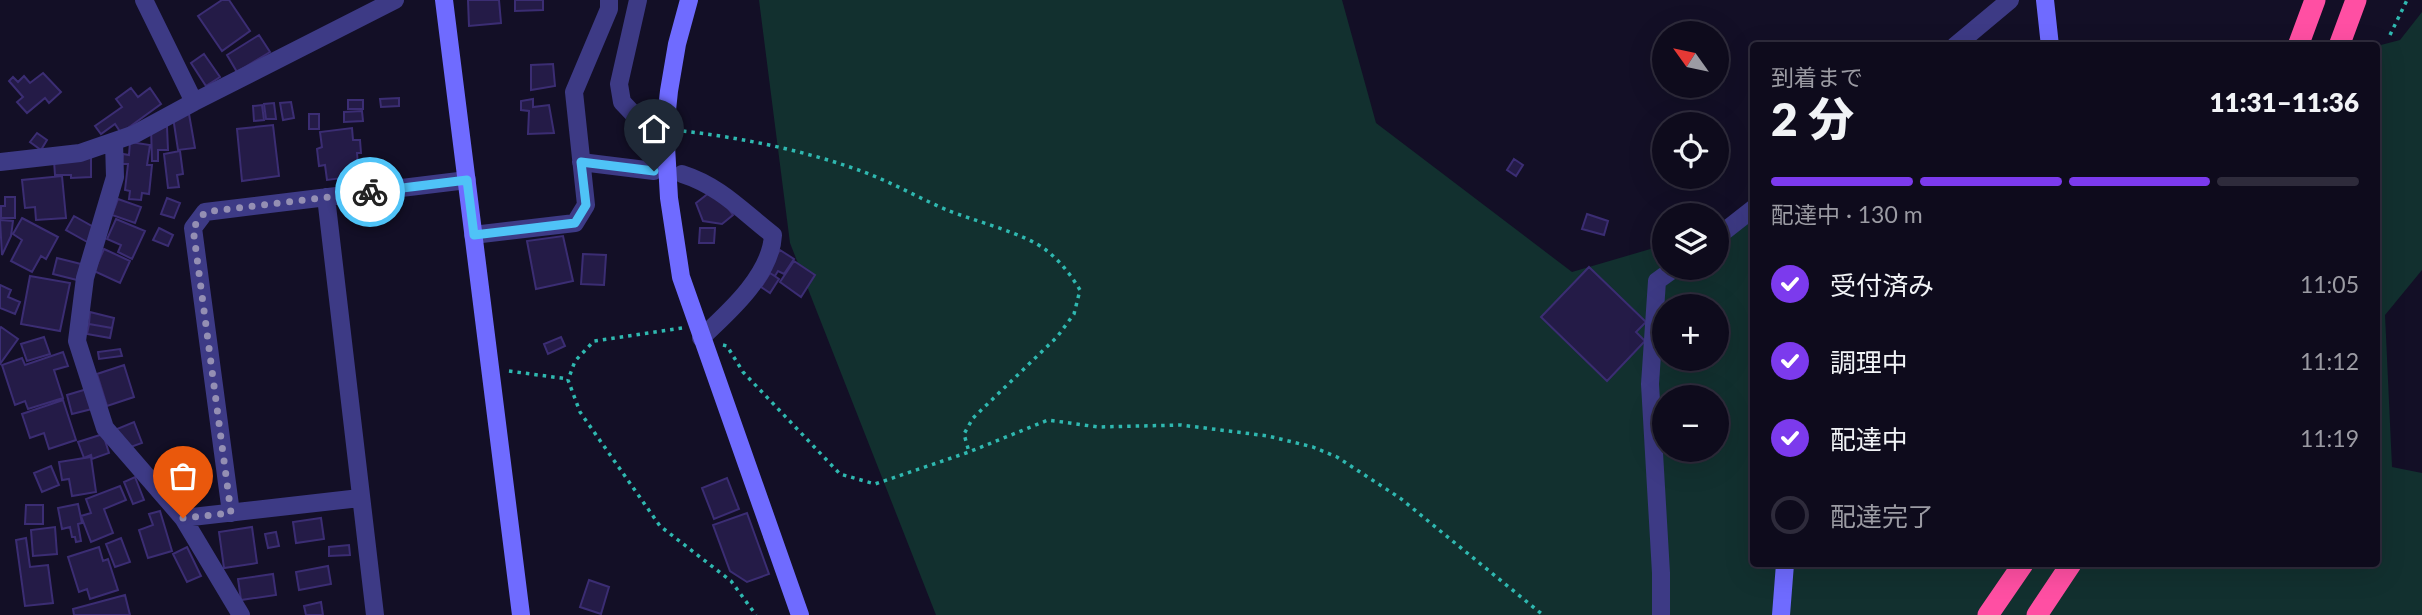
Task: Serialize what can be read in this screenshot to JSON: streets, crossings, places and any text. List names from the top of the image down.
{
  "north": "top left",
  "page": {
    "map_buttons": ["+", "−"],
    "heading": ["2 分", "到着まで", "11:31–11:36"],
    "bar": "配達中 · 130 m",
    "list": [
      ["受付済み", "11:05"],
      ["調理中", "11:12"],
      ["配達中", "11:19"],
      "配達完了"
    ]
  }
}
